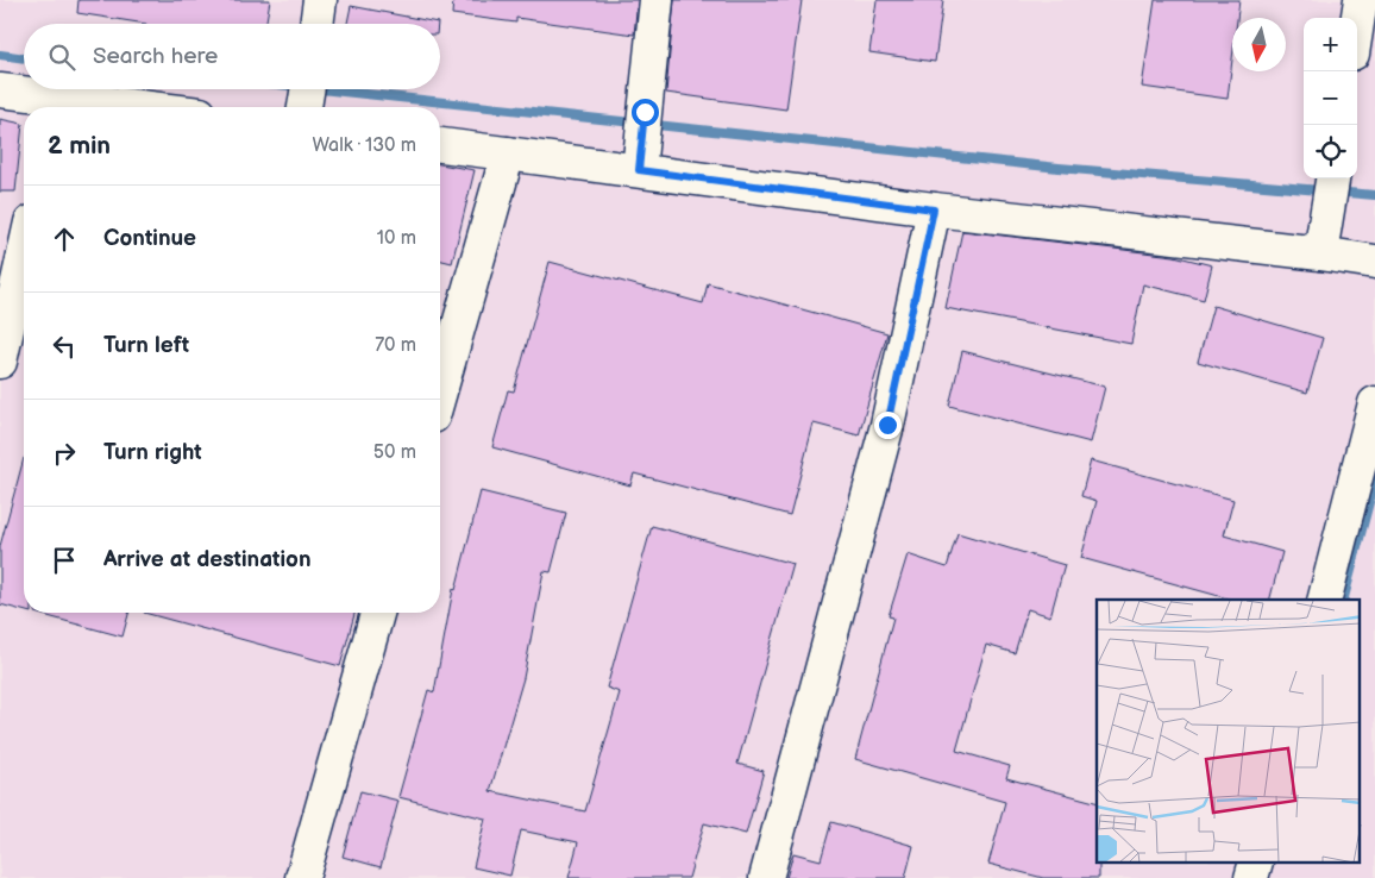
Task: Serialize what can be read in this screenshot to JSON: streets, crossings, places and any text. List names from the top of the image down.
{
  "north": "bottom",
  "page": {
    "map_buttons": ["+", "−"],
    "search": "Search here",
    "heading": ["2 min", "Walk · 130 m"],
    "list": [
      ["Continue", "10 m"],
      ["Turn left", "70 m"],
      ["Turn right", "50 m"],
      "Arrive at destination"
    ]
  }
}
